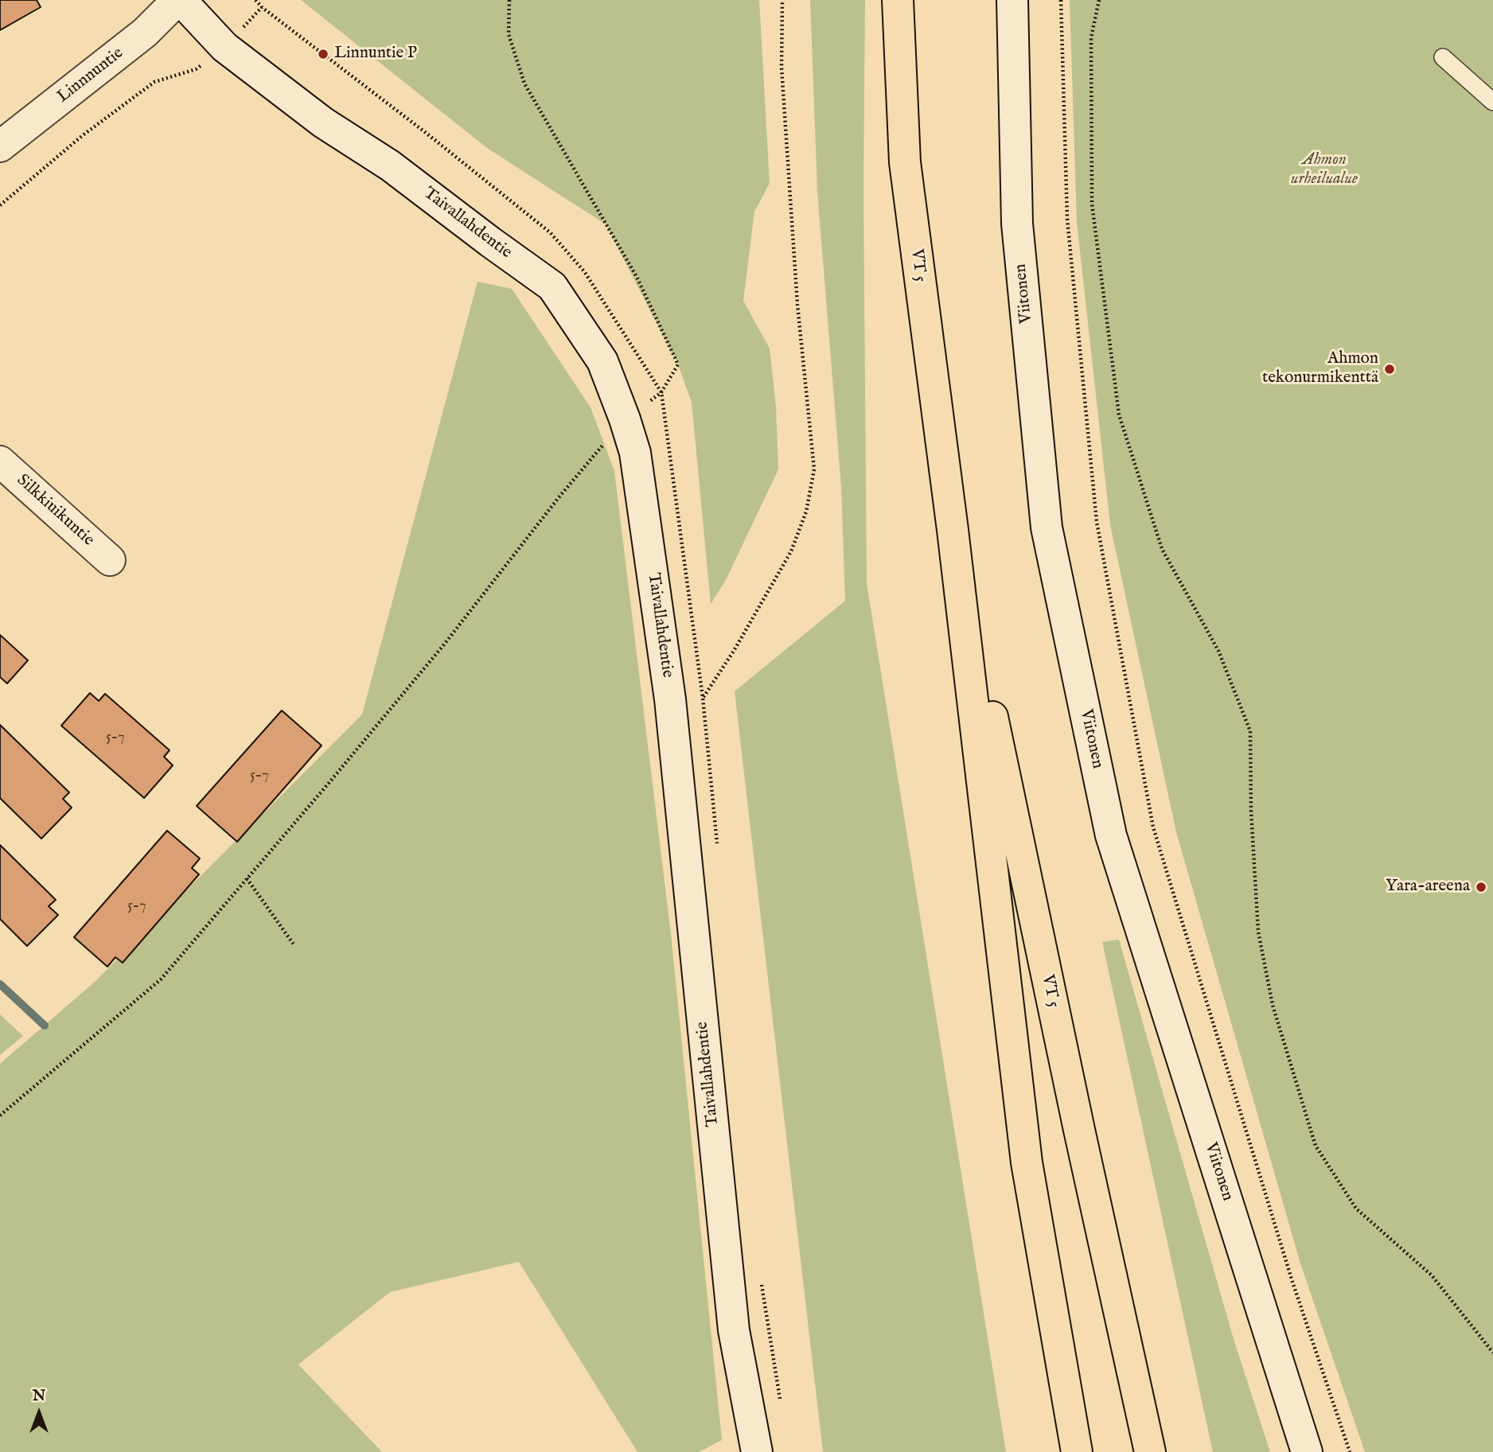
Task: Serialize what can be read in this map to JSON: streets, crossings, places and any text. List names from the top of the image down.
{
  "streets": {
    "highway": ["VT 5"],
    "street": [
      "Linnnuntie",
      "Taivallahdentie",
      "Viitonen",
      "Silkkiuikuntie"
    ]
  },
  "crossings": [
    ["Linnnuntie", "Taivallahdentie"]
  ],
  "parks": ["Ahmon urheilualue"],
  "places": ["Linnuntie P", "Ahmon tekonurmikenttä", "Yara-areena"],
  "house_numbers": ["5-7", "5-7", "5-7"],
  "north": "top"
}
